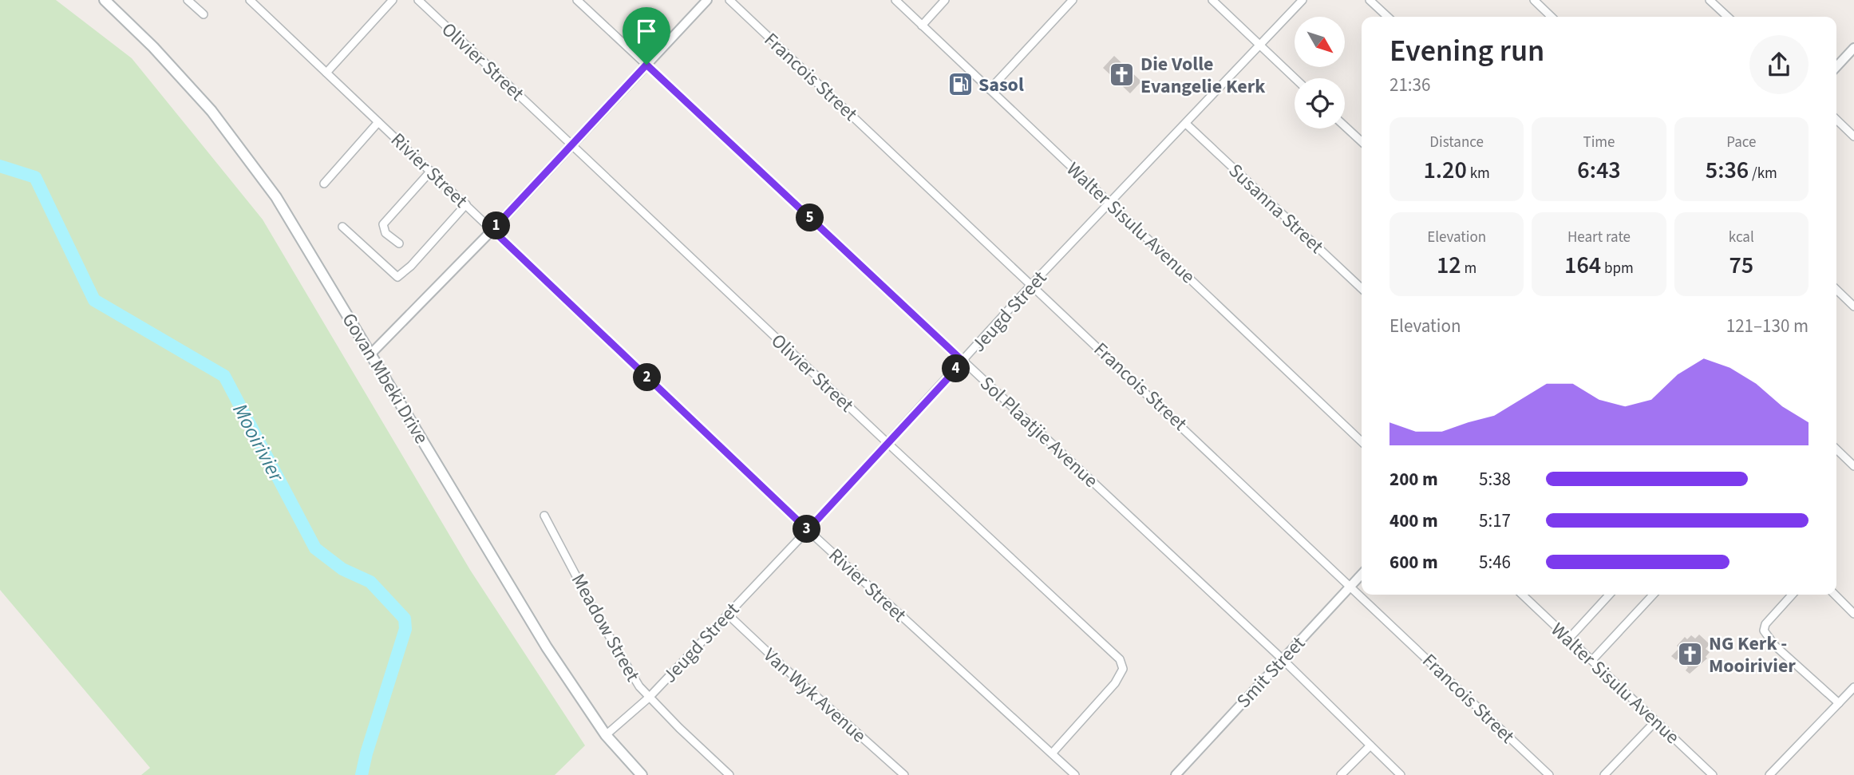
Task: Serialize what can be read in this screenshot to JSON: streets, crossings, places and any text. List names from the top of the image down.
{
  "streets": {
    "main road": ["Govan Mbeki Drive"],
    "street": [
      "Olivier Street",
      "Francois Street",
      "Rivier Street",
      "Susanna Street",
      "Walter Sisulu Avenue",
      "Jeugd Street",
      "Sol Plaatjie Avenue",
      "Meadow Street",
      "Smit Street",
      "Van Wyk Avenue"
    ]
  },
  "crossings": [
    ["Olivier Street", "Rivier Street"],
    ["Olivier Street", "Jeugd Street"],
    ["Francois Street", "Jeugd Street"],
    ["Francois Street", "Smit Street"],
    ["Rivier Street", "Jeugd Street"],
    ["Susanna Street", "Jeugd Street"],
    ["Walter Sisulu Avenue", "Jeugd Street"],
    ["Jeugd Street", "Govan Mbeki Drive"],
    ["Jeugd Street", "Sol Plaatjie Avenue"],
    ["Jeugd Street", "Meadow Street"],
    ["Jeugd Street", "Van Wyk Avenue"],
    ["Sol Plaatjie Avenue", "Smit Street"]
  ],
  "water": ["Mooirivier"],
  "places": {
    "church": ["Die Volle Evangelie Kerk", "NG Kerk - Mooirivier"],
    "fuel station": ["Sasol"]
  },
  "north": "bottom right",
  "page": {
    "heading": ["Evening run", "21:36"],
    "stats": [
      ["Distance", "1.20 km"],
      ["Time", "6:43"],
      ["Pace", "5:36 /km"],
      ["Elevation", "12 m"],
      ["Heart rate", "164 bpm"],
      ["kcal", "75"]
    ],
    "pins": [
      "5",
      "1",
      "4",
      "2",
      "3"
    ],
    "chart": ["Elevation", "121–130 m"],
    "list": [
      {
        "name": "200 m",
        "note": "5:38"
      },
      {
        "name": "400 m",
        "note": "5:17"
      },
      {
        "name": "600 m",
        "note": "5:46"
      }
    ]
  }
}
